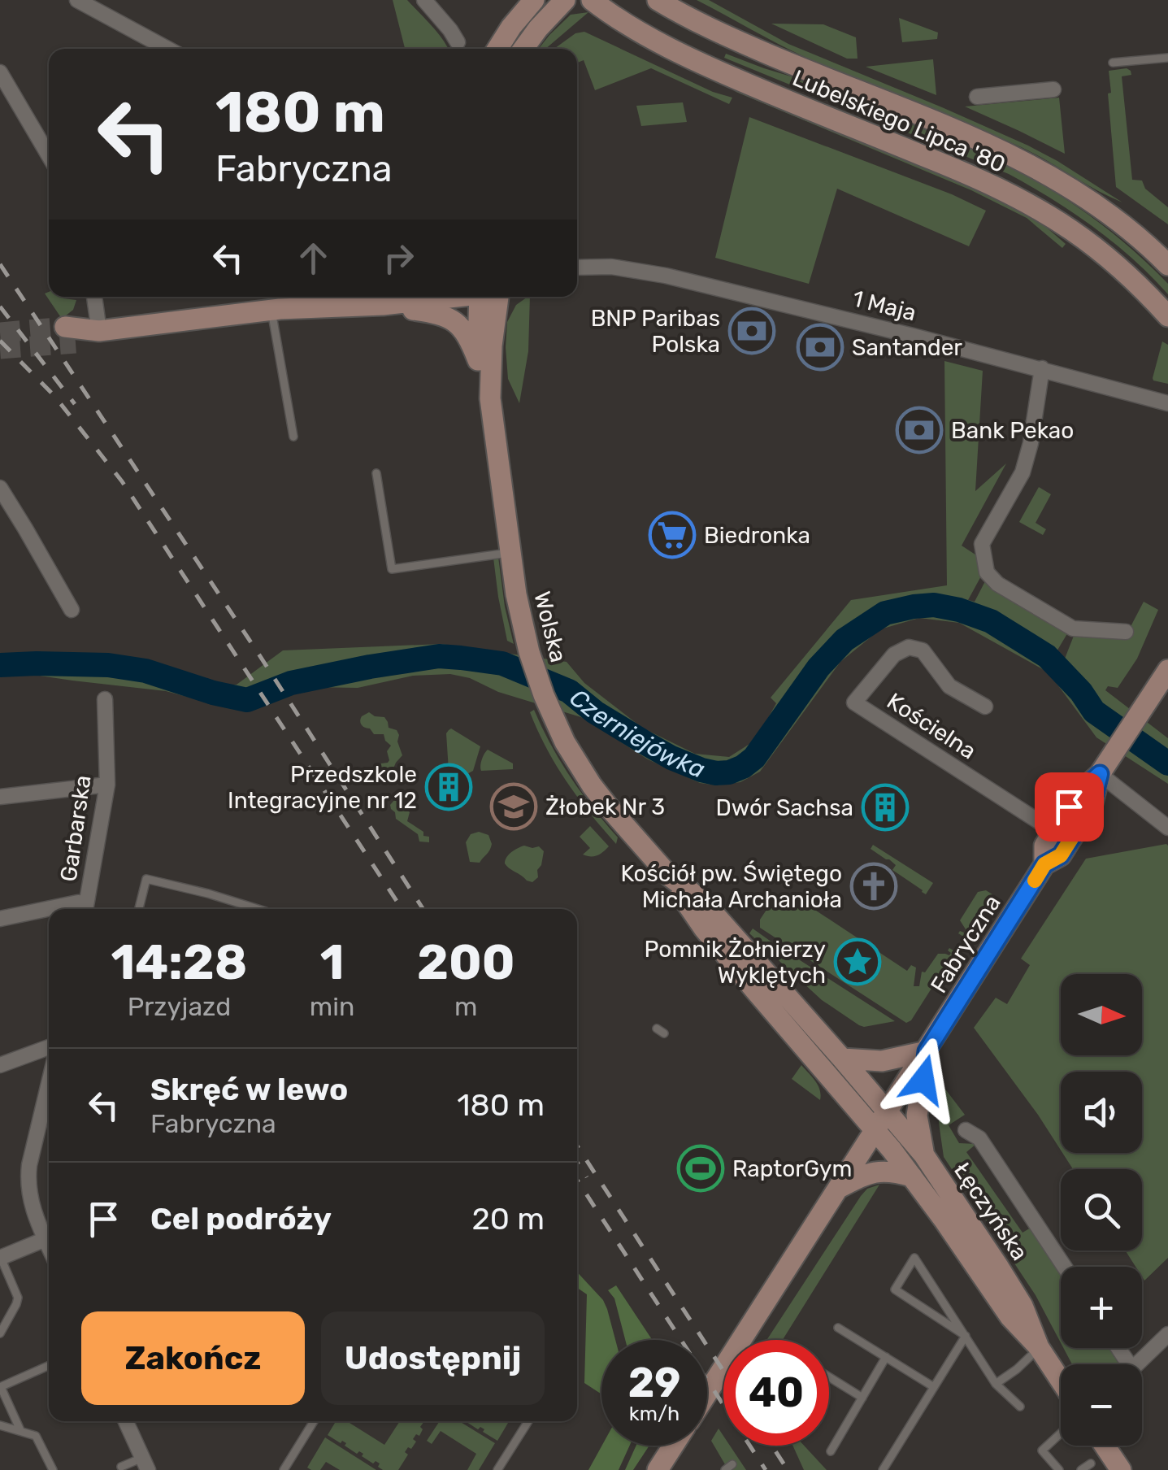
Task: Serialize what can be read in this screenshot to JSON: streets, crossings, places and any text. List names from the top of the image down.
{
  "streets": {
    "street": [
      "Lubelskiego Lipca '80",
      "1 Maja",
      "Wolska",
      "Kościelna",
      "Garbarska",
      "Fabryczna",
      "Łęczyńska"
    ]
  },
  "crossings": [
    ["Wolska", "Fabryczna"],
    ["Wolska", "Łęczyńska"],
    ["Kościelna", "Fabryczna"],
    ["Fabryczna", "Łęczyńska"]
  ],
  "water": ["Czerniejówka"],
  "places": {
    "bank": ["BNP Paribas Polska", "Santander", "Bank Pekao"],
    "supermarket": ["Biedronka"],
    "building": ["Przedszkole Integracyjne nr 12", "Dwór Sachsa"],
    "school or university": ["Żłobek Nr 3"],
    "church": ["Kościół pw. Świętego Michała Archanioła"],
    "place": ["Pomnik Żołnierzy Wyklętych"],
    "sports": ["RaptorGym"]
  },
  "north": "right",
  "page": {
    "turn": ["180 m", "Fabryczna"],
    "eta": [
      "14:28",
      "Przyjazd",
      "1",
      "min",
      "200",
      "m"
    ],
    "map_buttons": ["+", "−"],
    "list": [
      {
        "name": "Skręć w lewo",
        "note": "Fabryczna",
        "value": "180 m"
      },
      {
        "name": "Cel podróży",
        "value": "20 m"
      }
    ],
    "buttons": ["Zakończ", "Udostępnij"],
    "speed": "29 km/h",
    "limit": "40"
  }
}
